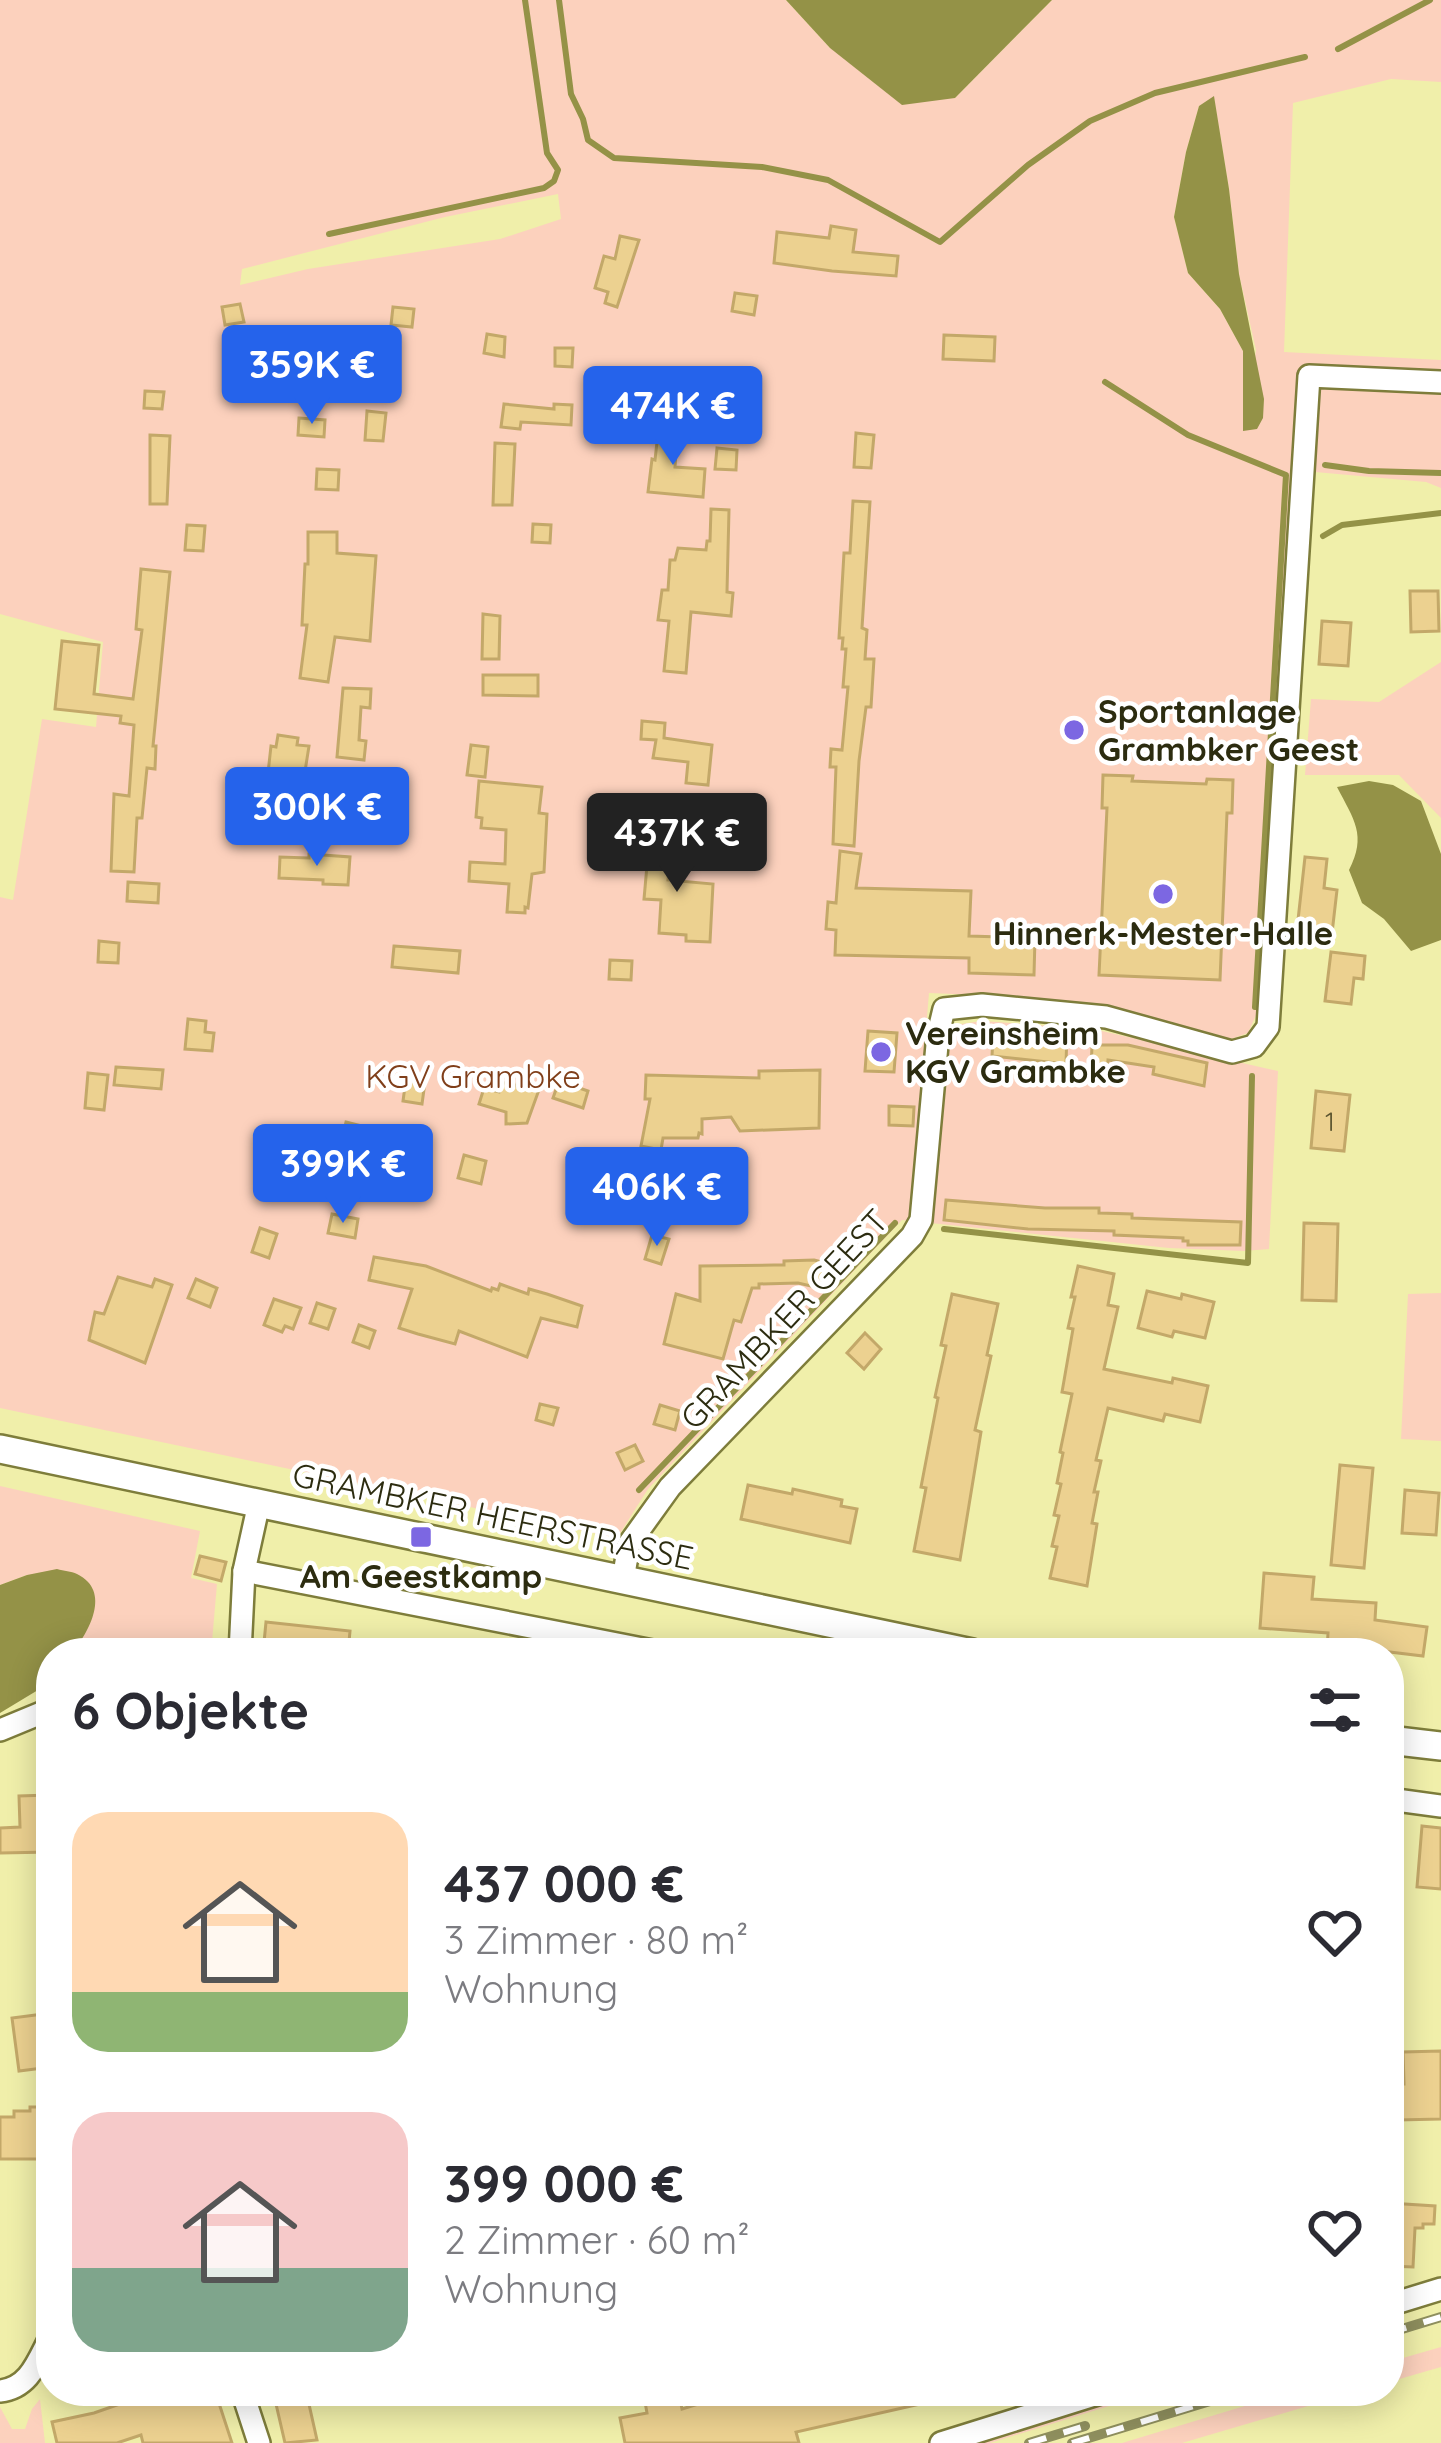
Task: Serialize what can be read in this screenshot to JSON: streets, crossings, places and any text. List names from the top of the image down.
{
  "streets": {
    "main road": ["GRAMBKER HEERSTRASSE"],
    "street": ["GRAMBKER GEEST"]
  },
  "crossings": [
    ["GRAMBKER GEEST", "GRAMBKER HEERSTRASSE"]
  ],
  "parks": ["KGV Grambke"],
  "places": {
    "other": ["Sportanlage Grambker Geest", "Hinnerk-Mester-Halle", "Vereinsheim KGV Grambke"],
    "transit": ["Am Geestkamp"]
  },
  "house_numbers": ["1"],
  "page": {
    "price": [
      "359K €",
      "474K €",
      "300K €",
      "437K €",
      "399K €",
      "406K €"
    ],
    "heading": "6 Objekte",
    "list": [
      {
        "name": "437 000 €",
        "note": "3 Zimmer · 80 m² · Wohnung"
      },
      {
        "name": "399 000 €",
        "note": "2 Zimmer · 60 m² · Wohnung"
      }
    ]
  }
}
